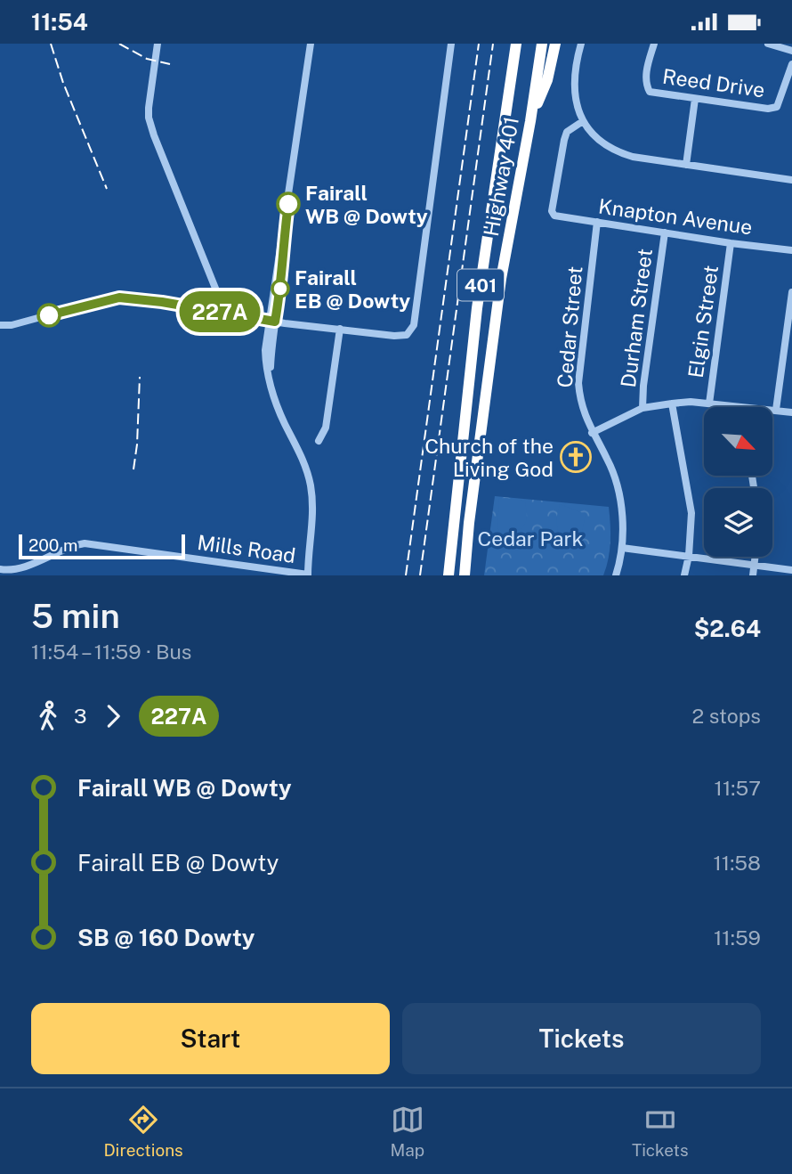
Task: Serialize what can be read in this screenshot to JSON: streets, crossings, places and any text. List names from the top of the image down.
{
  "streets": {
    "highway": ["Highway 401", "401"],
    "street": [
      "Reed Drive",
      "Knapton Avenue",
      "Durham Street",
      "Elgin Street",
      "Cedar Street",
      "Mills Road"
    ]
  },
  "crossings": [
    ["Knapton Avenue", "Durham Street"],
    ["Knapton Avenue", "Elgin Street"],
    ["Knapton Avenue", "Cedar Street"]
  ],
  "parks": ["Cedar Park"],
  "places": {
    "other": ["Fairall WB @ Dowty", "Fairall EB @ Dowty"],
    "church": ["Church of the Living God"]
  },
  "lines": ["bus line 227A"],
  "scale_bar": "200 m",
  "north": "bottom right",
  "page": {
    "status": "11:54",
    "on_map": "227A",
    "scale": "200 m",
    "heading": ["5 min", "11:54 – 11:59 · Bus", "$2.64"],
    "legs": ["3", "227A", "2 stops"],
    "list": [
      {
        "name": "Fairall WB @ Dowty",
        "value": "11:57"
      },
      {
        "name": "Fairall EB @ Dowty",
        "value": "11:58"
      },
      {
        "name": "SB @ 160 Dowty",
        "value": "11:59"
      }
    ],
    "buttons": ["Start", "Tickets"],
    "tabs": ["Directions", "Map", "Tickets"]
  }
}
